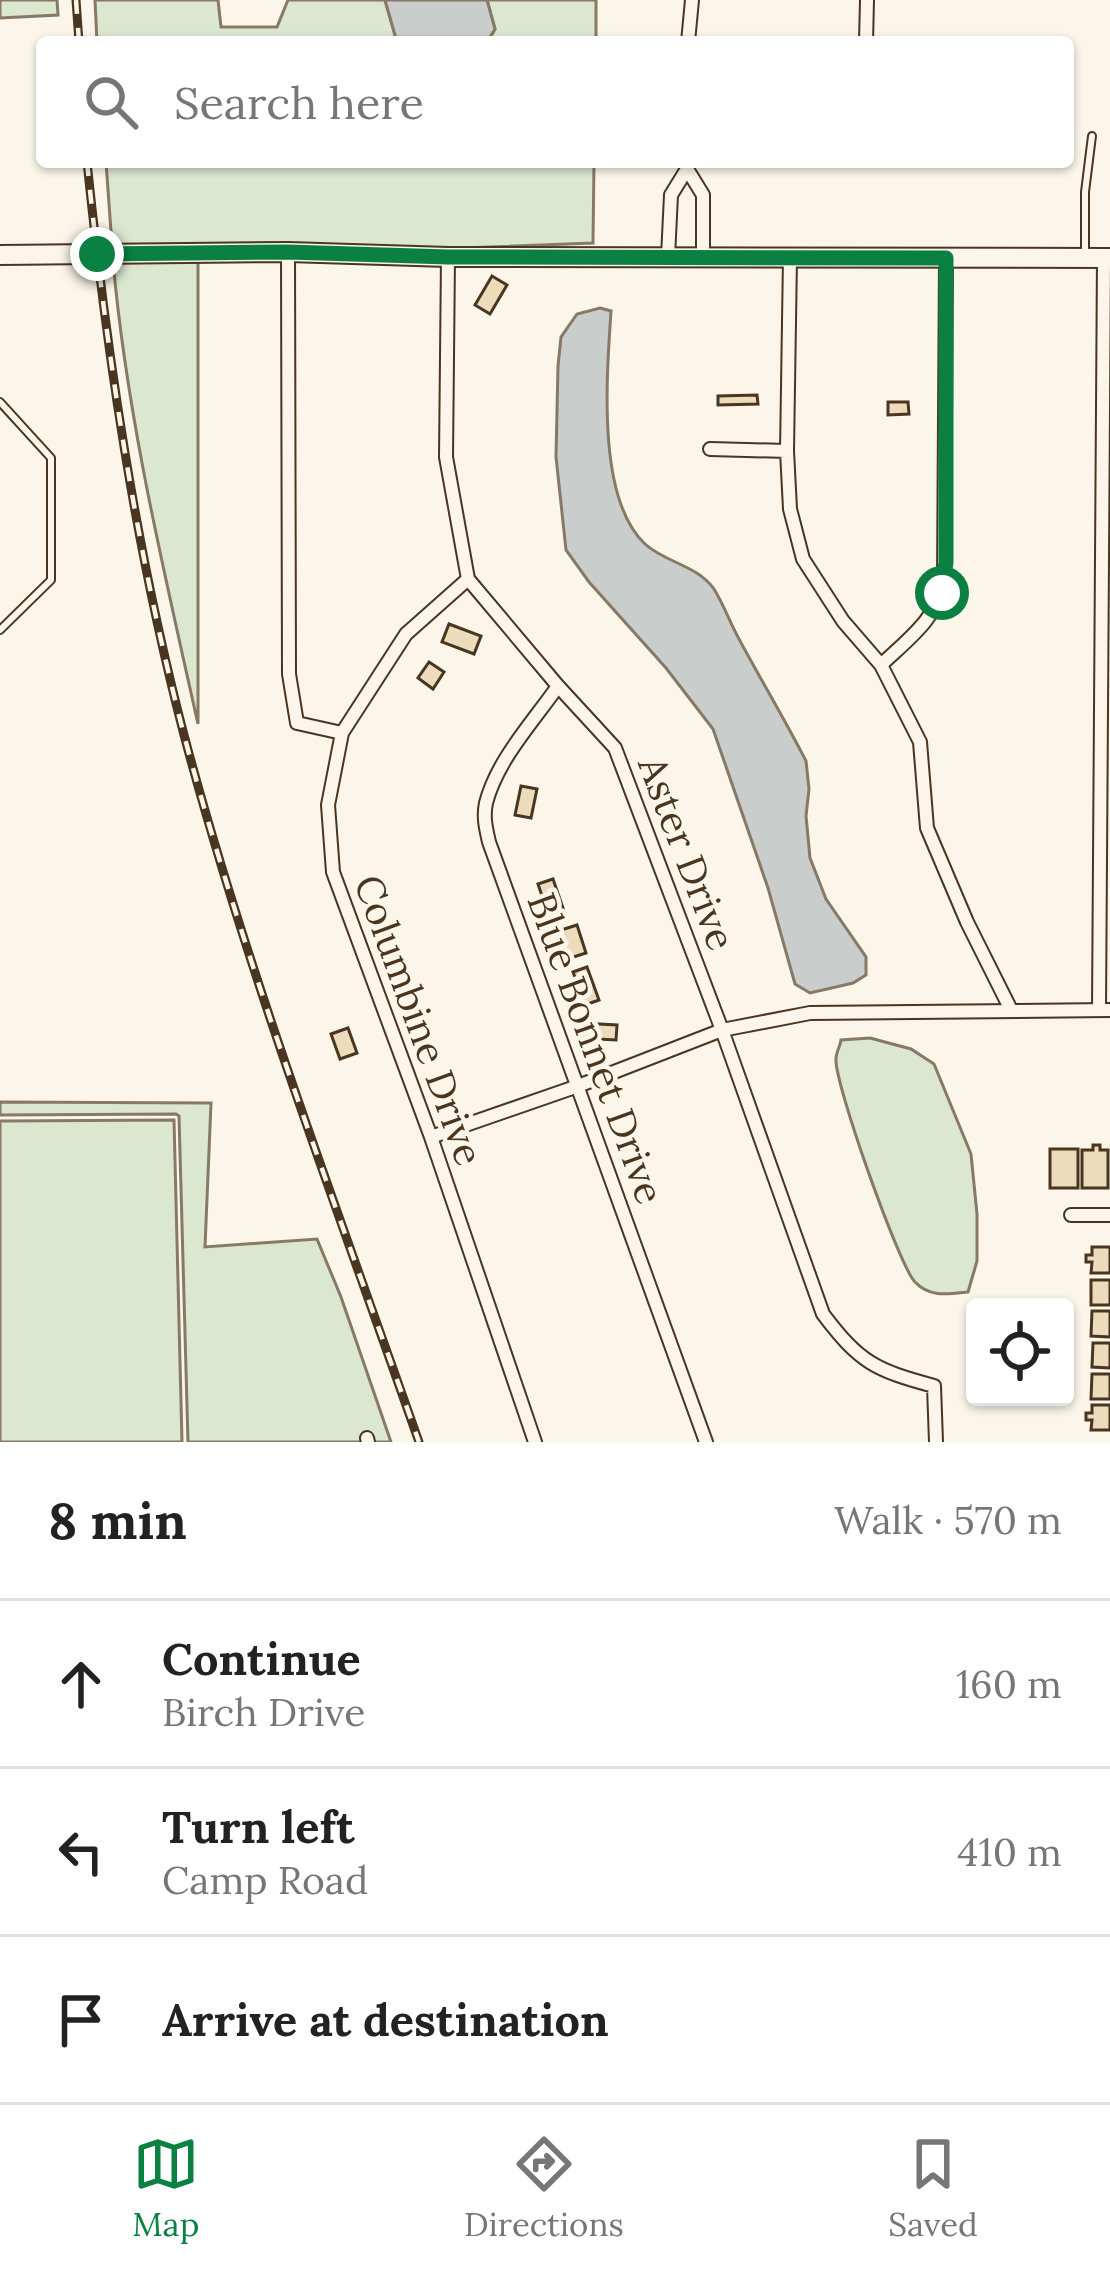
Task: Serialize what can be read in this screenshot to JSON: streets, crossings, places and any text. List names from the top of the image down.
{
  "streets": {
    "street": ["Aster Drive", "Columbine Drive", "Blue Bonnet Drive"]
  },
  "crossings": [
    ["Aster Drive", "Columbine Drive"],
    ["Aster Drive", "Blue Bonnet Drive"]
  ],
  "page": {
    "search": "Search here",
    "heading": ["8 min", "Walk · 570 m"],
    "list": [
      ["Continue", "Birch Drive", "160 m"],
      ["Turn left", "Camp Road", "410 m"],
      "Arrive at destination"
    ],
    "nav": ["Map", "Directions", "Saved"]
  }
}
